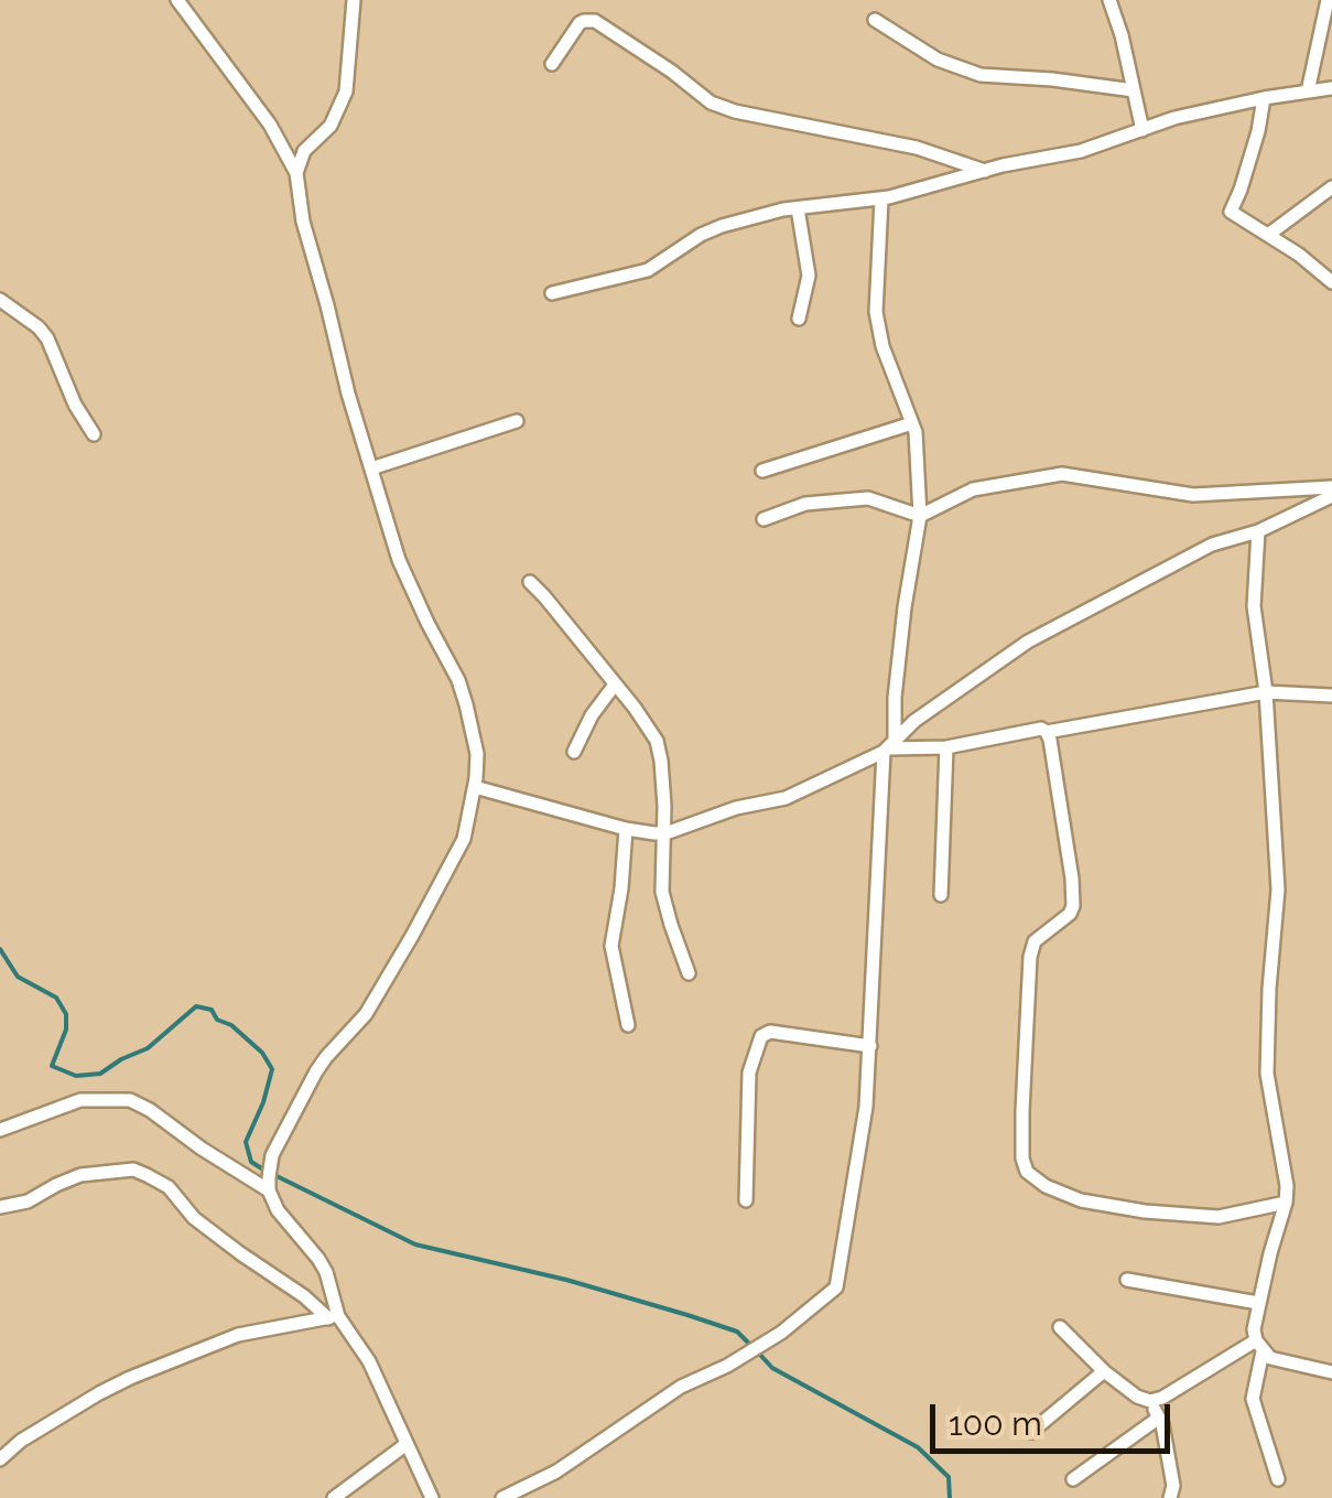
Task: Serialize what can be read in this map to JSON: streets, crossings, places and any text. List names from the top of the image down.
{
  "scale_bar": "100 m"
}
